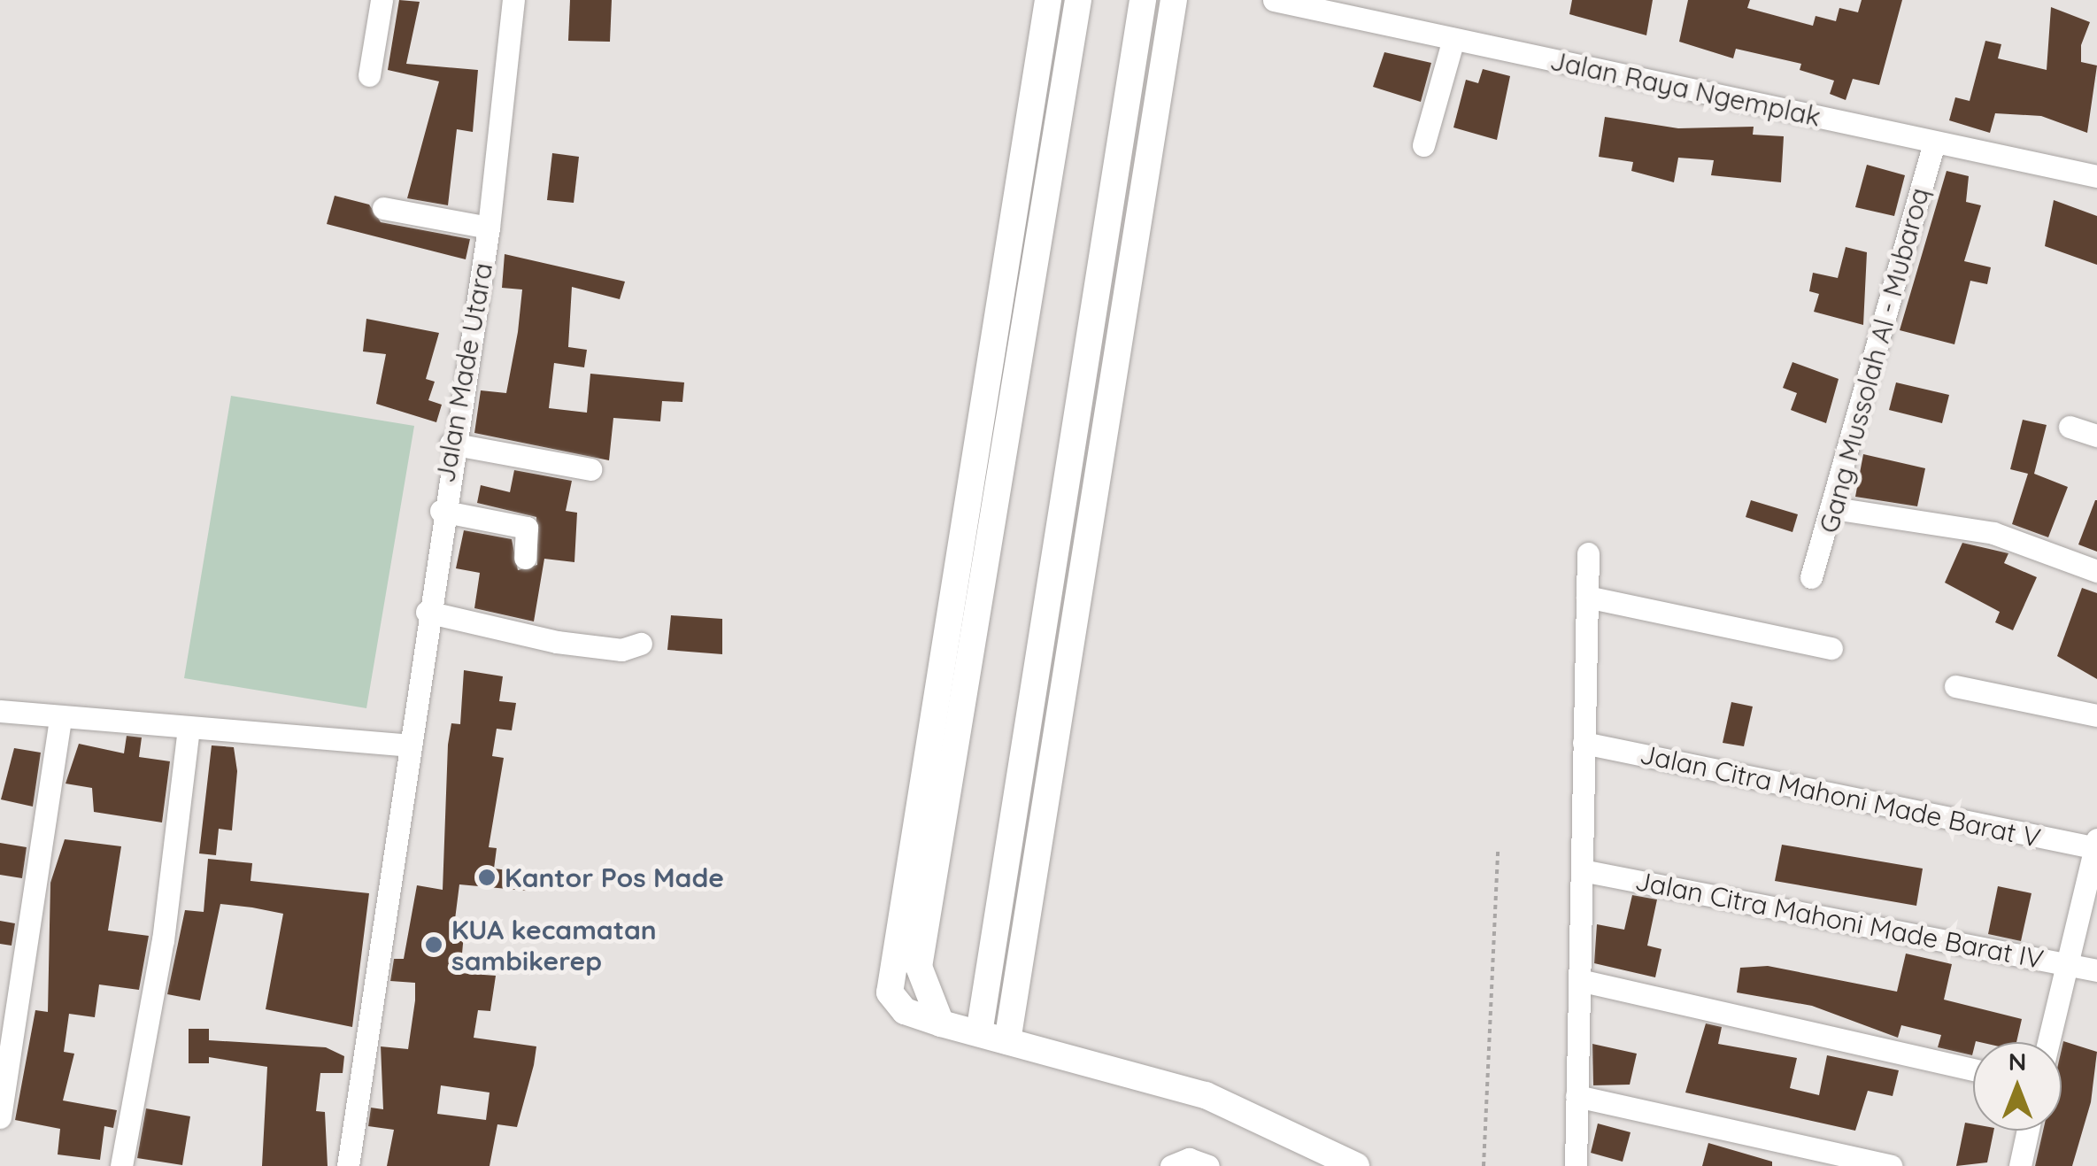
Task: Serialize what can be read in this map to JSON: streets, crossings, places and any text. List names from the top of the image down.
{
  "streets": {
    "street": [
      "Jalan Raya Ngemplak",
      "Gang Mussolah Al - Mubaroq",
      "Jalan Made Utara",
      "Jalan Citra Mahoni Made Barat V",
      "Jalan Citra Mahoni Made Barat IV"
    ]
  },
  "crossings": [
    ["Jalan Raya Ngemplak", "Gang Mussolah Al - Mubaroq"]
  ],
  "places": ["Kantor Pos Made", "KUA kecamatan sambikerep"],
  "north": "top"
}
